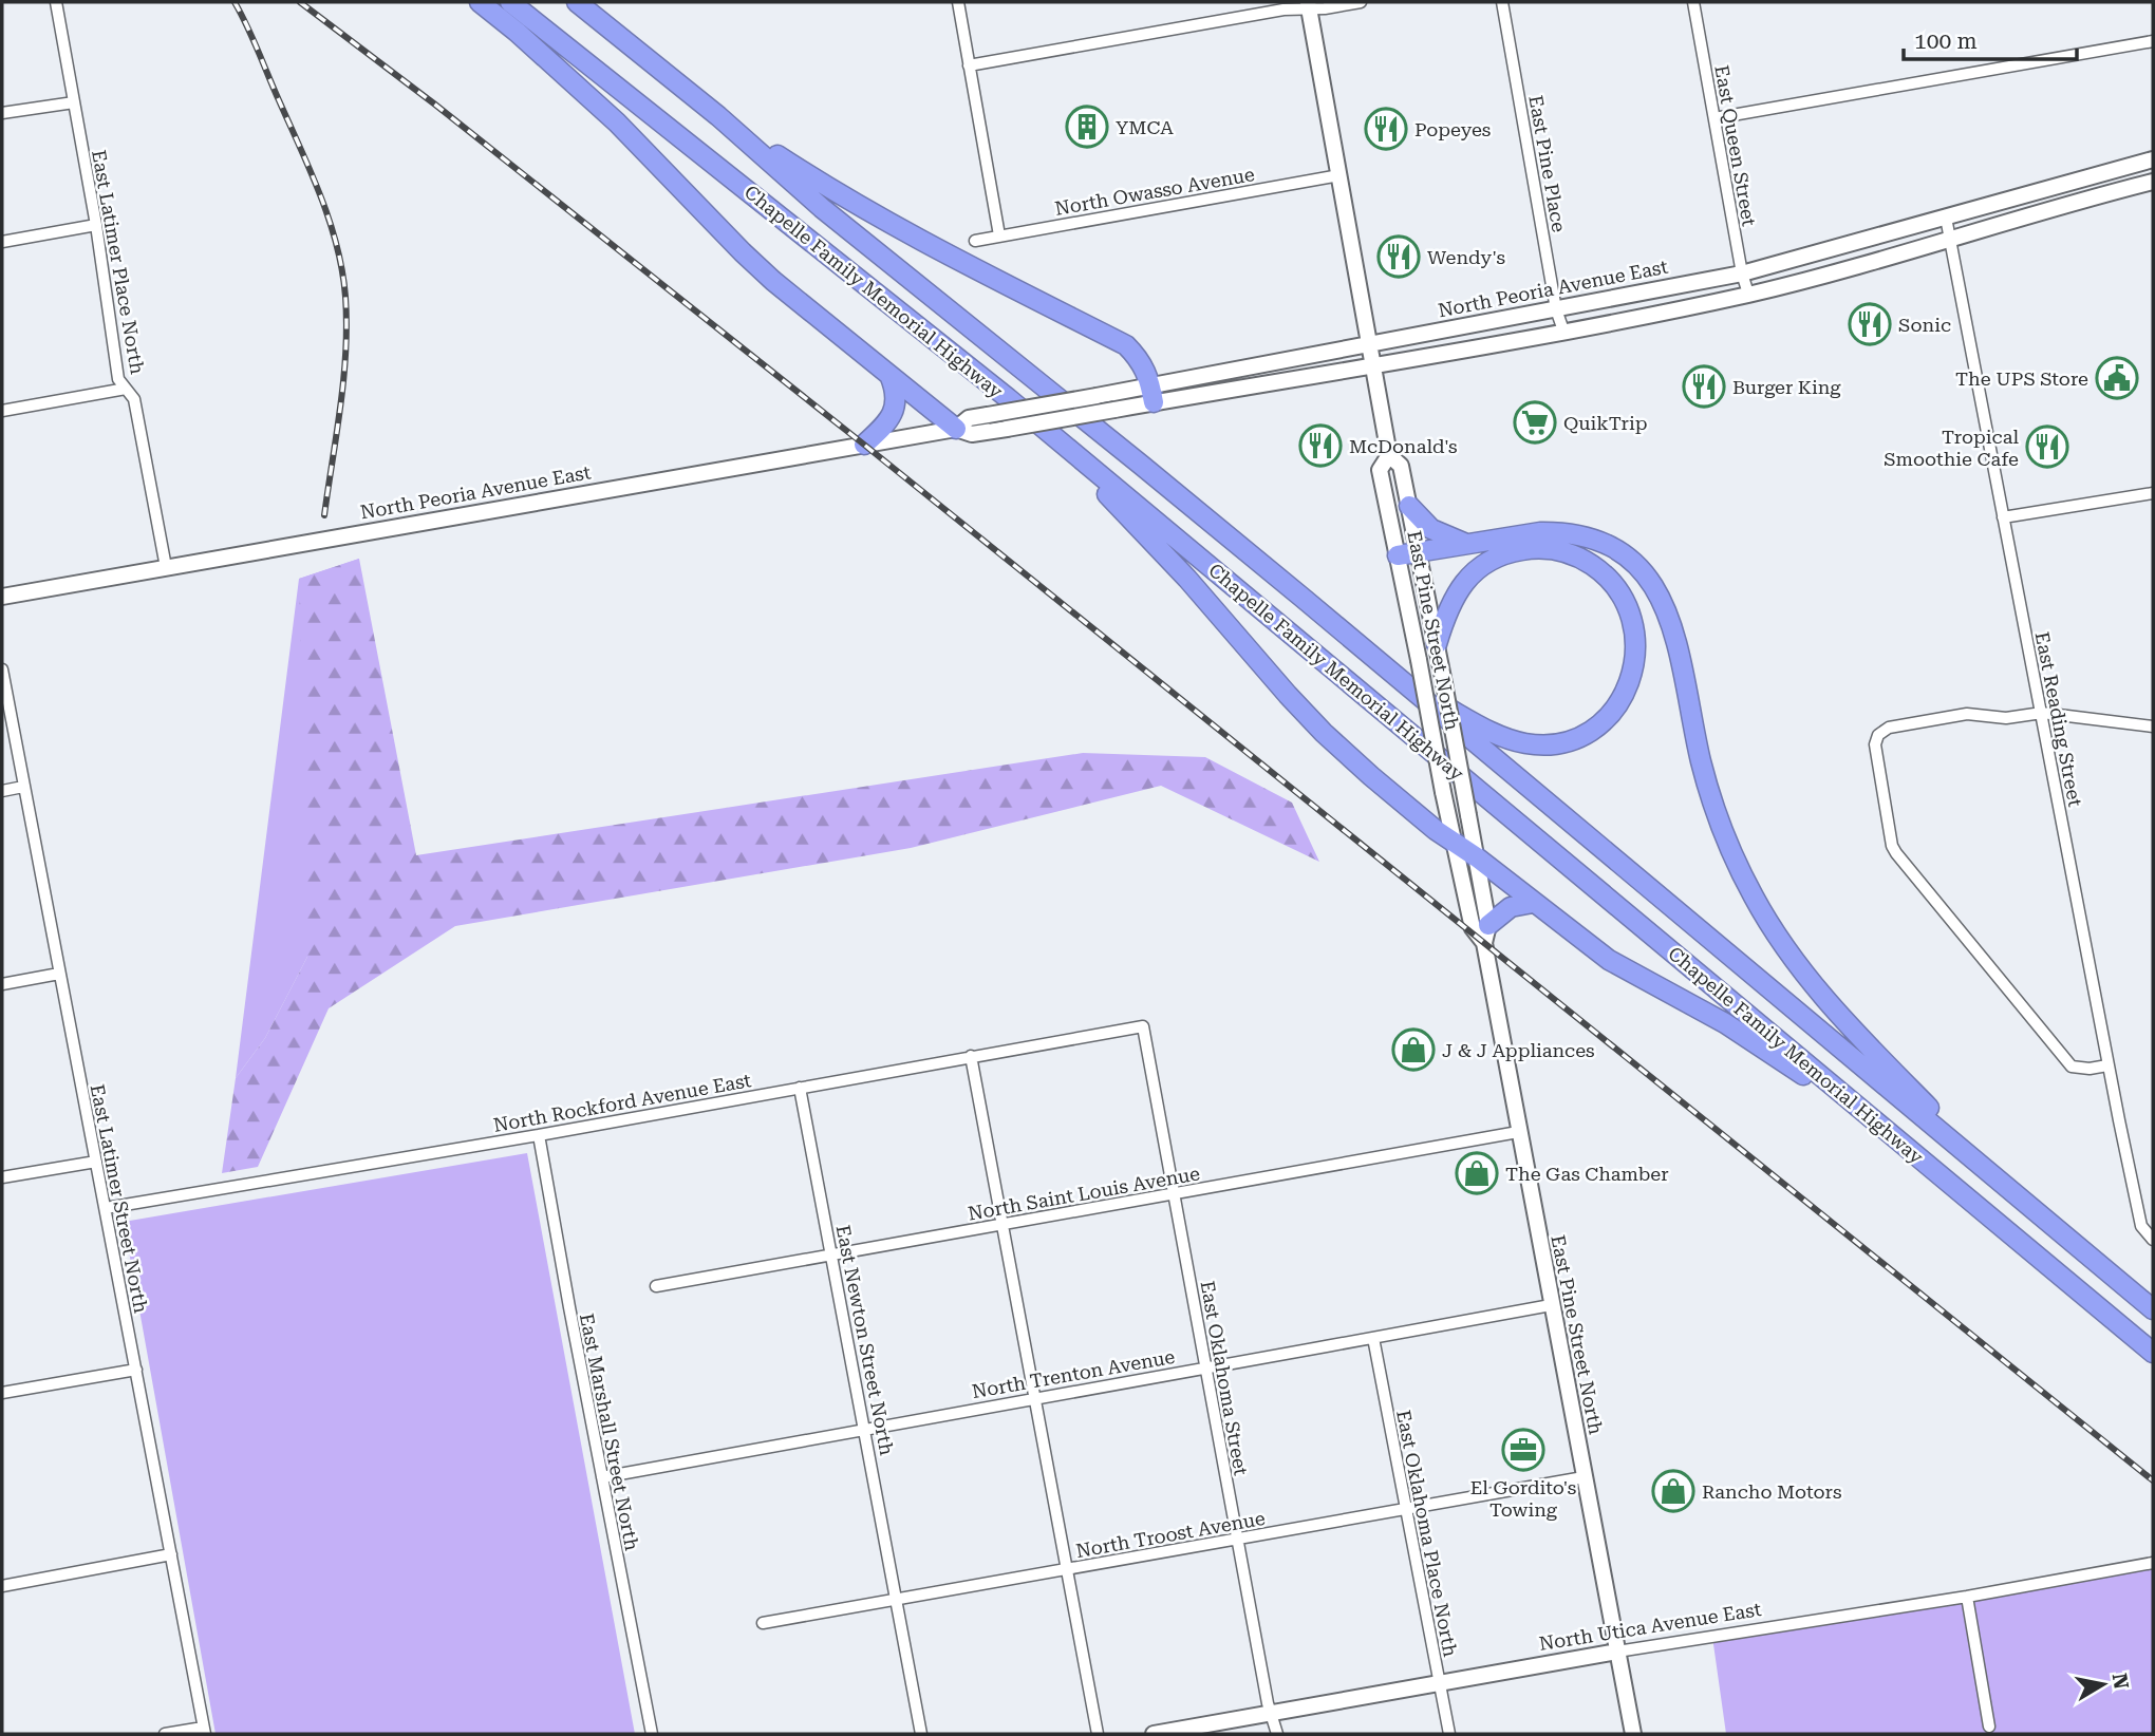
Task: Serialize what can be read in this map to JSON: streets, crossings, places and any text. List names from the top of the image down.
{
  "streets": {
    "highway": ["Chapelle Family Memorial Highway"],
    "main road": ["North Peoria Avenue East", "East Pine Street North", "North Utica Avenue East"],
    "street": [
      "East Queen Street",
      "East Pine Place",
      "North Owasso Avenue",
      "East Latimer Place North",
      "East Reading Street",
      "North Rockford Avenue East",
      "North Saint Louis Avenue",
      "East Latimer Street North",
      "East Newton Street North",
      "North Trenton Avenue",
      "East Oklahoma Street",
      "East Marshall Street North",
      "East Oklahoma Place North",
      "North Troost Avenue"
    ]
  },
  "crossings": [
    ["East Queen Street", "North Peoria Avenue East"],
    ["East Pine Place", "North Peoria Avenue East"],
    ["North Owasso Avenue", "East Pine Street North"],
    ["East Latimer Place North", "North Peoria Avenue East"],
    ["North Peoria Avenue East", "East Pine Street North"],
    ["North Peoria Avenue East", "East Reading Street"],
    ["East Pine Street North", "North Saint Louis Avenue"],
    ["East Pine Street North", "North Trenton Avenue"],
    ["East Pine Street North", "North Troost Avenue"],
    ["East Pine Street North", "North Utica Avenue East"],
    ["North Rockford Avenue East", "East Latimer Street North"],
    ["North Rockford Avenue East", "East Newton Street North"],
    ["North Rockford Avenue East", "East Oklahoma Street"],
    ["North Rockford Avenue East", "East Marshall Street North"],
    ["North Saint Louis Avenue", "East Newton Street North"],
    ["North Saint Louis Avenue", "East Oklahoma Street"],
    ["East Newton Street North", "North Trenton Avenue"],
    ["East Newton Street North", "North Troost Avenue"],
    ["North Trenton Avenue", "East Oklahoma Street"],
    ["North Trenton Avenue", "East Marshall Street North"],
    ["North Trenton Avenue", "East Oklahoma Place North"],
    ["East Oklahoma Street", "North Troost Avenue"],
    ["East Oklahoma Street", "North Utica Avenue East"],
    ["East Oklahoma Place North", "North Troost Avenue"],
    ["East Oklahoma Place North", "North Utica Avenue East"]
  ],
  "places": {
    "building": ["YMCA"],
    "restaurant": [
      "Popeyes",
      "Wendy's",
      "Sonic",
      "Burger King",
      "McDonald's",
      "Tropical Smoothie Cafe"
    ],
    "public building": ["The UPS Store"],
    "supermarket": ["QuikTrip"],
    "shop": ["J & J Appliances", "The Gas Chamber", "Rancho Motors"],
    "office": ["El Gordito's Towing"]
  },
  "scale_bar": "100 m",
  "north": "right"
}
